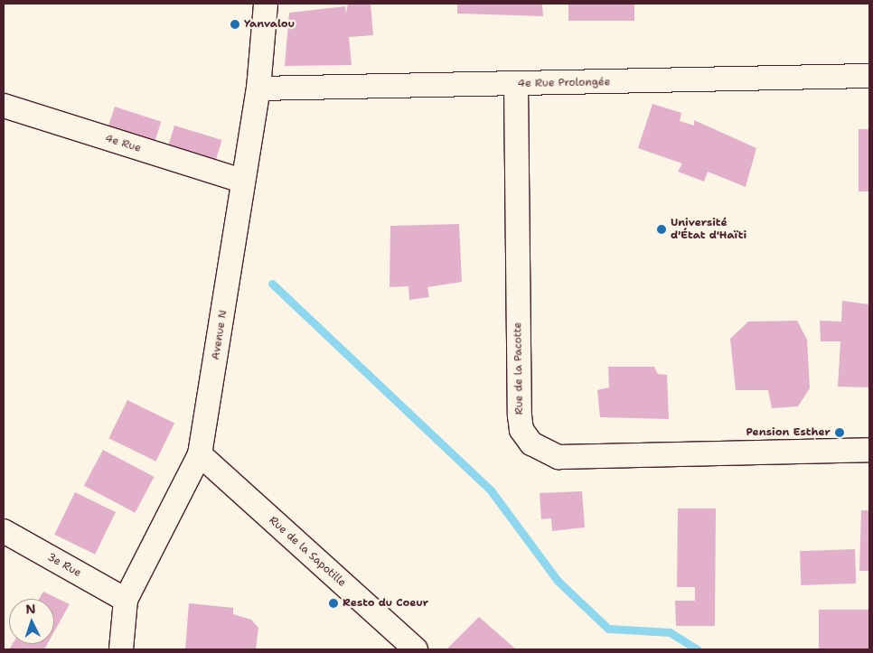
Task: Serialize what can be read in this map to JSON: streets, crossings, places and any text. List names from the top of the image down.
{
  "streets": {
    "street": [
      "4e Rue Prolongée",
      "4e Rue",
      "Avenue N",
      "Rue de la Pacotte",
      "Rue de la Sapotille",
      "3e Rue"
    ]
  },
  "crossings": [
    ["4e Rue Prolongée", "Avenue N"],
    ["4e Rue Prolongée", "Rue de la Pacotte"],
    ["4e Rue", "Avenue N"],
    ["Avenue N", "Rue de la Sapotille"],
    ["Avenue N", "3e Rue"]
  ],
  "places": [
    "Yanvalou",
    "Université d'État d'Haïti",
    "Pension Esther",
    "Resto du Coeur"
  ],
  "north": "top"
}
